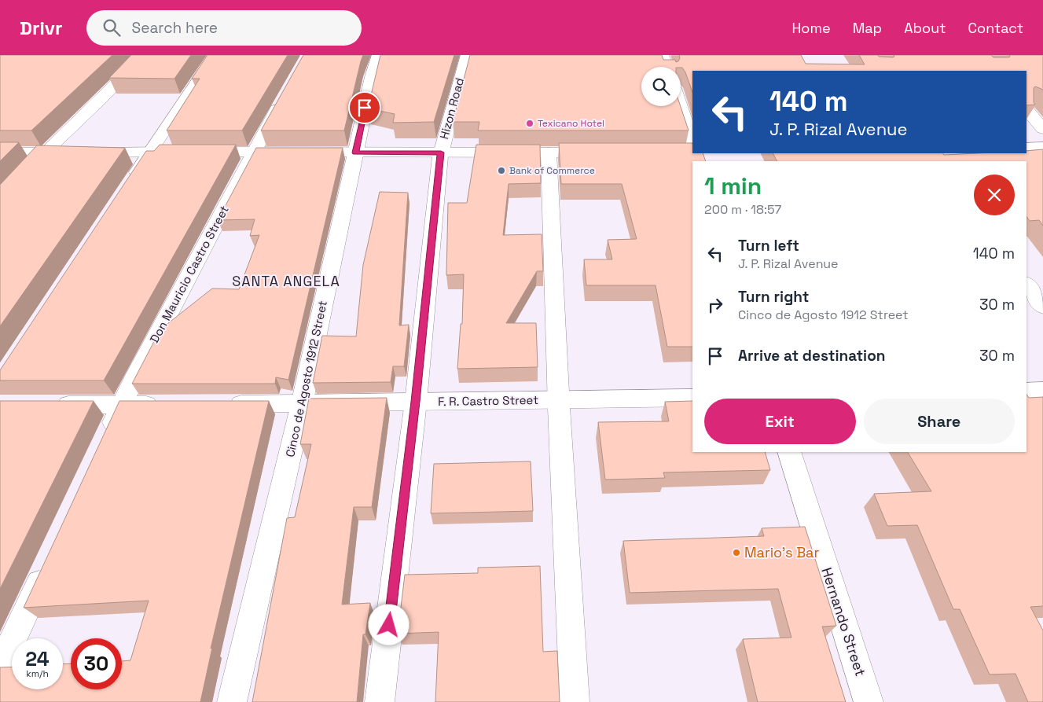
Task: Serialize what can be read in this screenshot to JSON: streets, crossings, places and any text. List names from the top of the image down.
{
  "streets": {
    "street": [
      "Hizon Road",
      "Don Mauricio Castro Street",
      "Cinco de Agosto 1912 Street",
      "F. R. Castro Street",
      "Hernando Street"
    ]
  },
  "crossings": [
    ["Hizon Road", "F. R. Castro Street"],
    ["Cinco de Agosto 1912 Street", "F. R. Castro Street"]
  ],
  "districts": ["SANTA ANGELA"],
  "places": ["Texicano Hotel", "Bank of Commerce", "Mario's Bar"],
  "page": {
    "header": "Drivr",
    "search": "Search here",
    "nav": [
      "Home",
      "Map",
      "About",
      "Contact"
    ],
    "turn": ["140 m", "J. P. Rizal Avenue"],
    "heading": ["1 min", "200 m · 18:57"],
    "list": [
      {
        "name": "Turn left",
        "note": "J. P. Rizal Avenue",
        "value": "140 m"
      },
      {
        "name": "Turn right",
        "note": "Cinco de Agosto 1912 Street",
        "value": "30 m"
      },
      {
        "name": "Arrive at destination",
        "value": "30 m"
      }
    ],
    "buttons": ["Exit", "Share"],
    "speed": "24 km/h",
    "limit": "30"
  }
}
